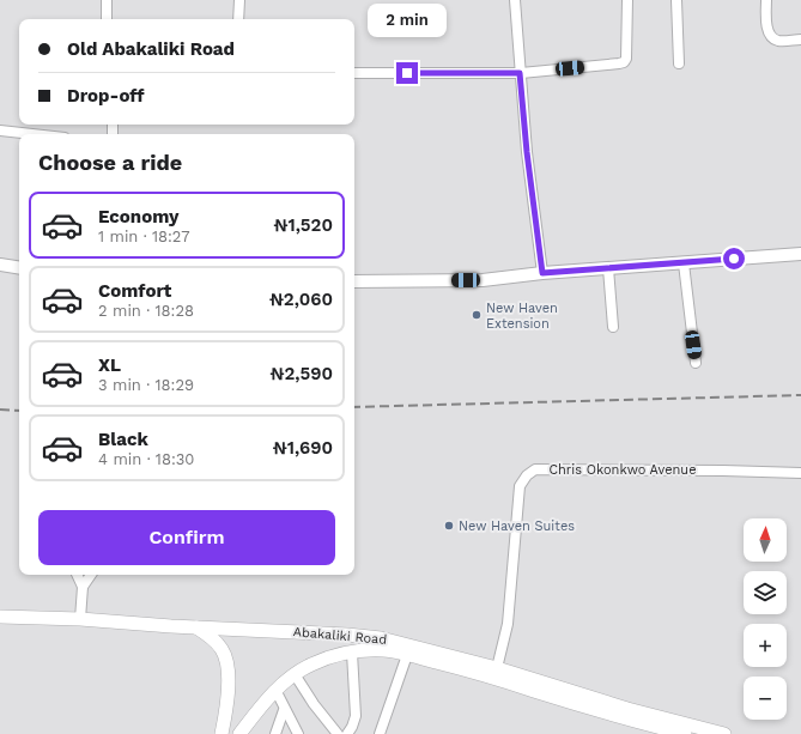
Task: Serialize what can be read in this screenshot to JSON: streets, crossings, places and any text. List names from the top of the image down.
{
  "streets": {
    "highway": ["Abakaliki Road"],
    "street": ["Chris Okonkwo Avenue"]
  },
  "crossings": [
    ["Chris Okonkwo Avenue", "Abakaliki Road"]
  ],
  "places": ["New Haven Extension", "New Haven Suites"],
  "north": "top",
  "page": {
    "bubble": "2 min",
    "banner": ["Old Abakaliki Road", "Drop-off"],
    "heading": "Choose a ride",
    "list": [
      {
        "name": "Economy",
        "note": "1 min · 18:27",
        "value": "₦1,520"
      },
      {
        "name": "Comfort",
        "note": "2 min · 18:28",
        "value": "₦2,060"
      },
      {
        "name": "XL",
        "note": "3 min · 18:29",
        "value": "₦2,590"
      },
      {
        "name": "Black",
        "note": "4 min · 18:30",
        "value": "₦1,690"
      }
    ],
    "buttons": "Confirm",
    "map_buttons": ["+", "−"]
  }
}
